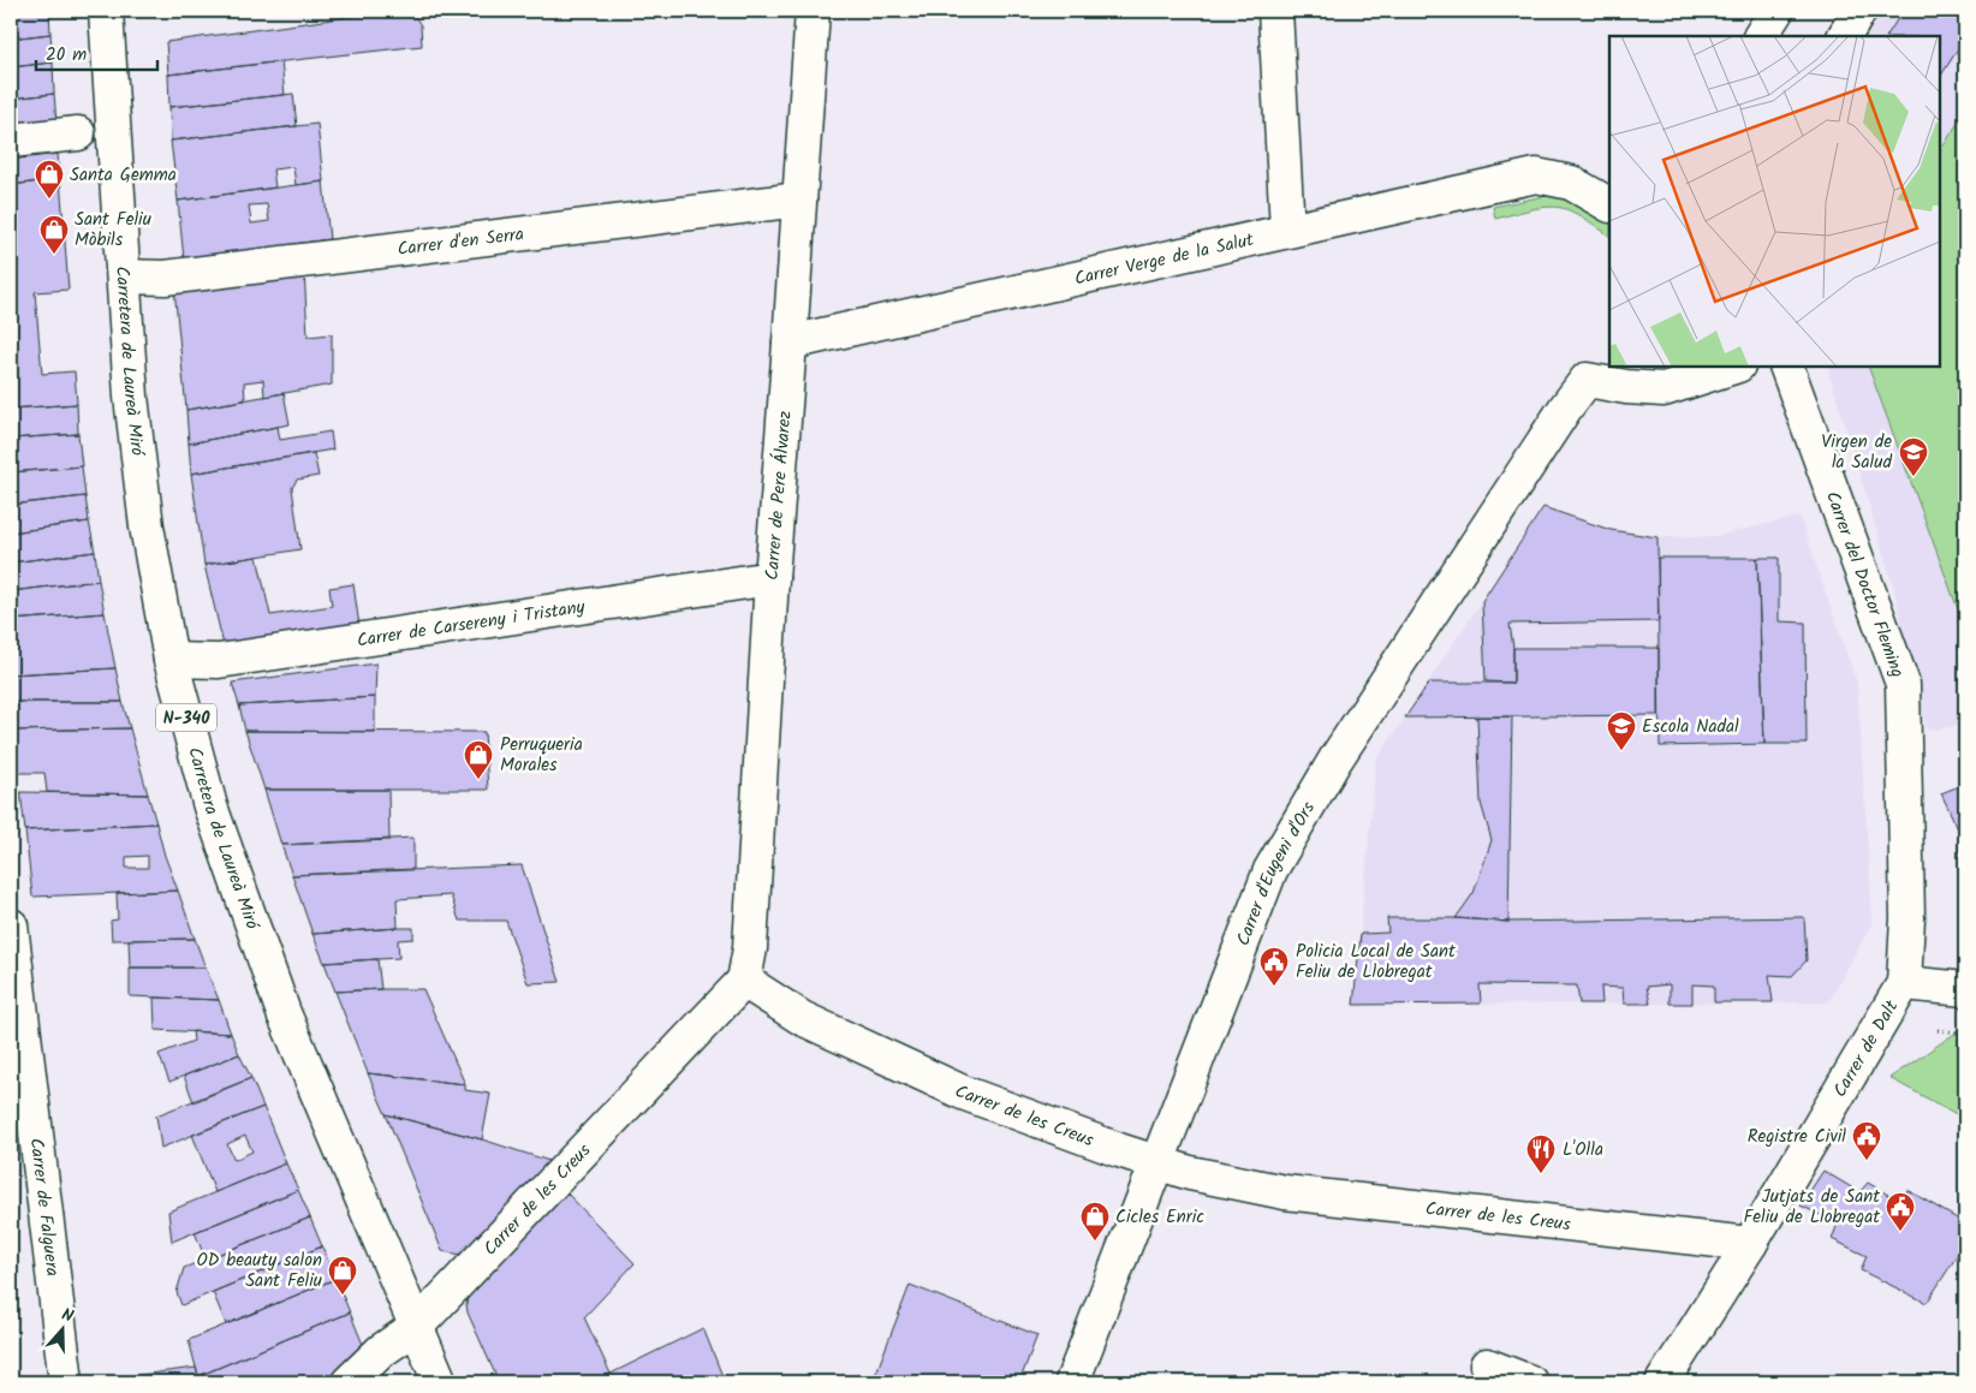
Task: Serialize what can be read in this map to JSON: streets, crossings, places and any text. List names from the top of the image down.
{
  "streets": {
    "street": [
      "Carrer d'en Serra",
      "Carrer Verge de la Salut",
      "Carretera de Laureà Miró",
      "Carrer de Pere Álvarez",
      "Carrer del Doctor Fleming",
      "Carrer de Carsereny i Tristany",
      "N-340",
      "Carrer d'Eugeni d'Ors",
      "Carrer de Dalt",
      "Carrer de les Creus",
      "Carrer de Falguera"
    ]
  },
  "crossings": [
    ["Carrer d'en Serra", "Carretera de Laureà Miró"],
    ["Carrer d'en Serra", "Carrer de Pere Álvarez"],
    ["Carrer Verge de la Salut", "Carrer de Pere Álvarez"],
    ["Carretera de Laureà Miró", "Carrer de Carsereny i Tristany"],
    ["Carretera de Laureà Miró", "Carrer de les Creus"],
    ["Carrer de Pere Álvarez", "Carrer de Carsereny i Tristany"],
    ["Carrer de Pere Álvarez", "Carrer de les Creus"],
    ["Carrer del Doctor Fleming", "Carrer de Dalt"],
    ["Carrer d'Eugeni d'Ors", "Carrer de les Creus"],
    ["Carrer de Dalt", "Carrer de les Creus"]
  ],
  "places": {
    "shop": [
      "Santa Gemma",
      "Sant Feliu Mòbils",
      "Perruqueria Morales",
      "Cicles Enric",
      "OD beauty salon Sant Feliu"
    ],
    "school or university": ["Virgen de la Salud", "Escola Nadal"],
    "public building": ["Policia Local de Sant Feliu de Llobregat", "Registre Civil", "Jutjats de Sant Feliu de Llobregat"],
    "restaurant": ["L'Olla"]
  },
  "scale_bar": "20 m",
  "north": "top"
}
